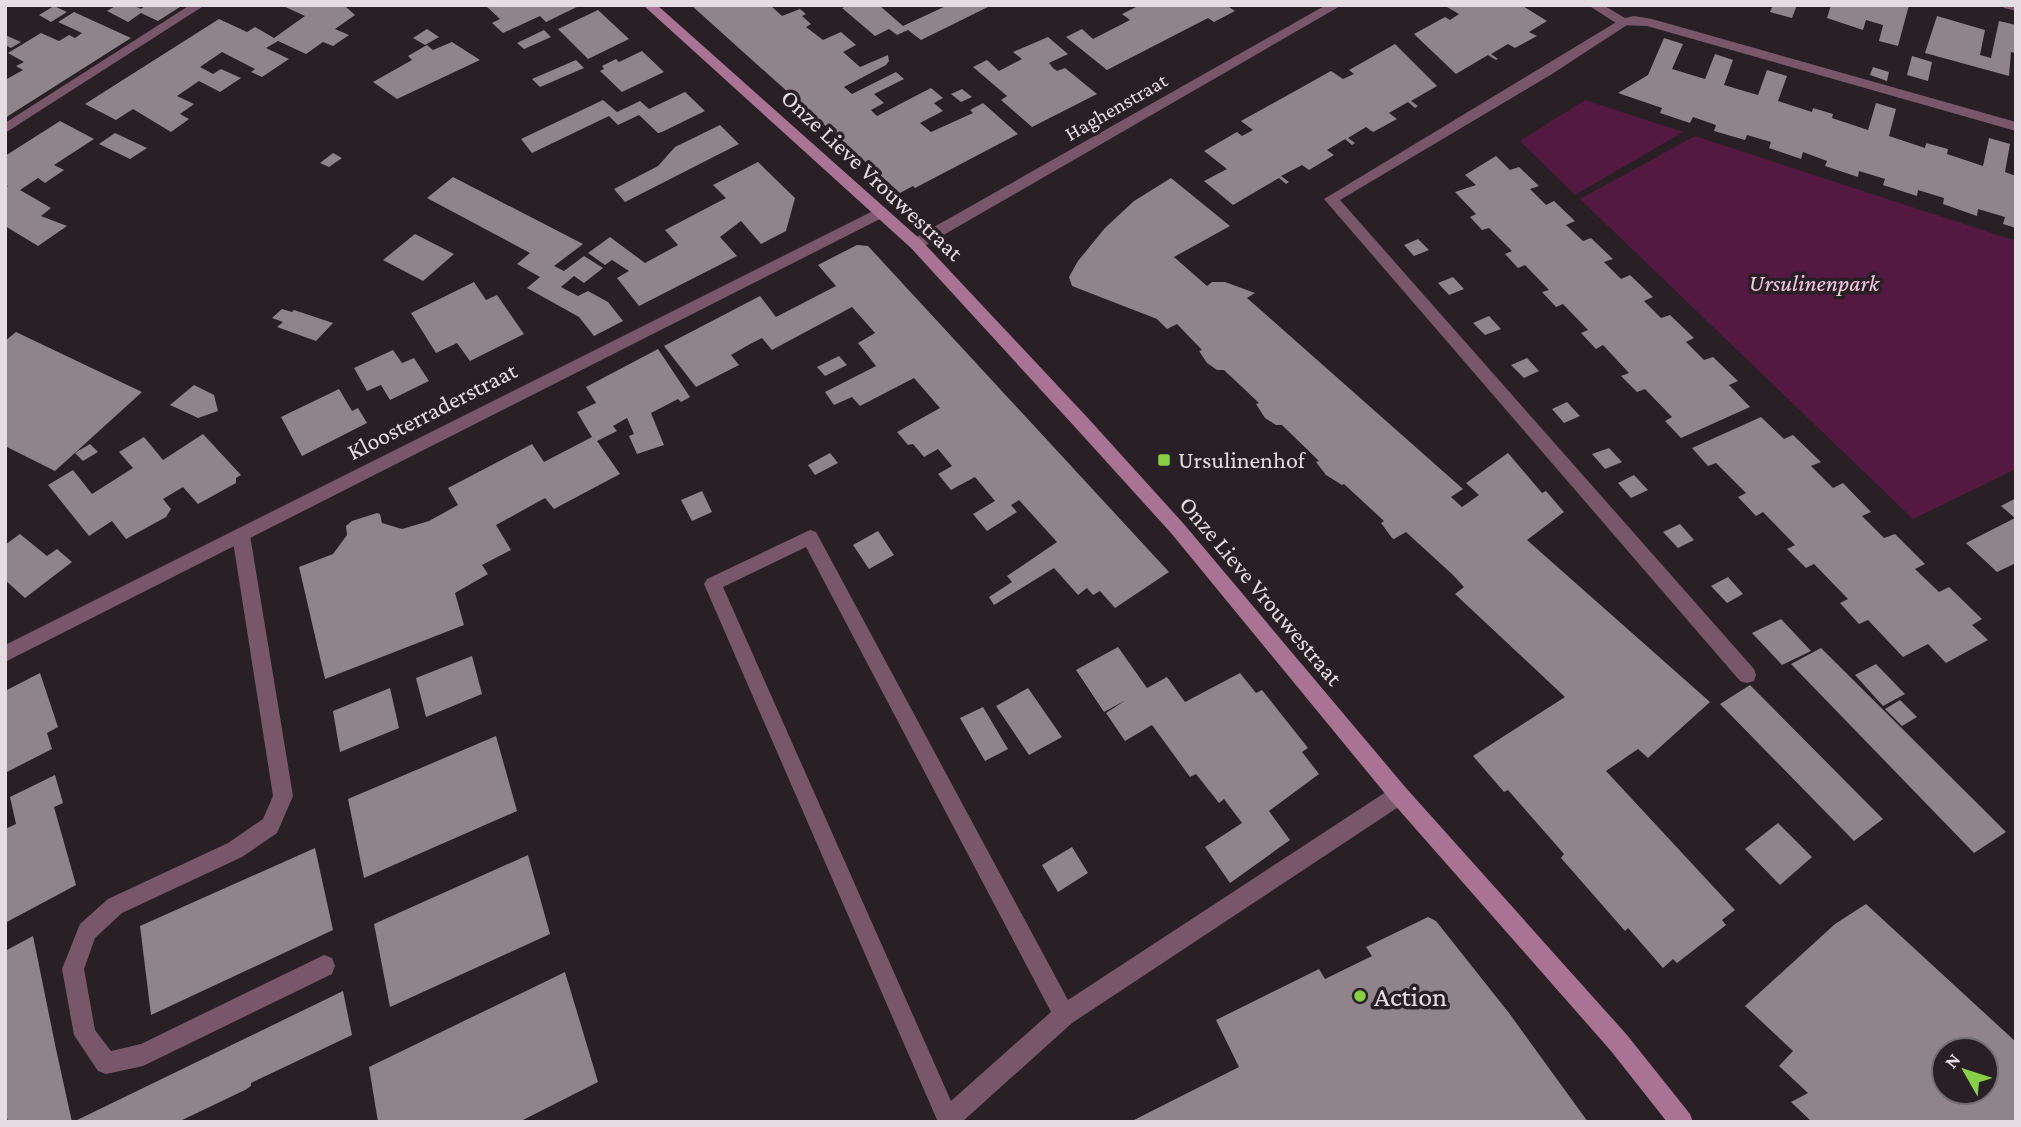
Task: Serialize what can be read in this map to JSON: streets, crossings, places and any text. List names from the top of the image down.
{
  "streets": {
    "street": ["Haghenstraat", "Onze Lieve Vrouwestraat", "Kloosterraderstraat"]
  },
  "crossings": [
    ["Haghenstraat", "Onze Lieve Vrouwestraat"],
    ["Onze Lieve Vrouwestraat", "Kloosterraderstraat"]
  ],
  "parks": ["Ursulinenpark"],
  "places": {
    "transit": ["Ursulinenhof"],
    "other": ["Action"]
  },
  "north": "top left"
}
